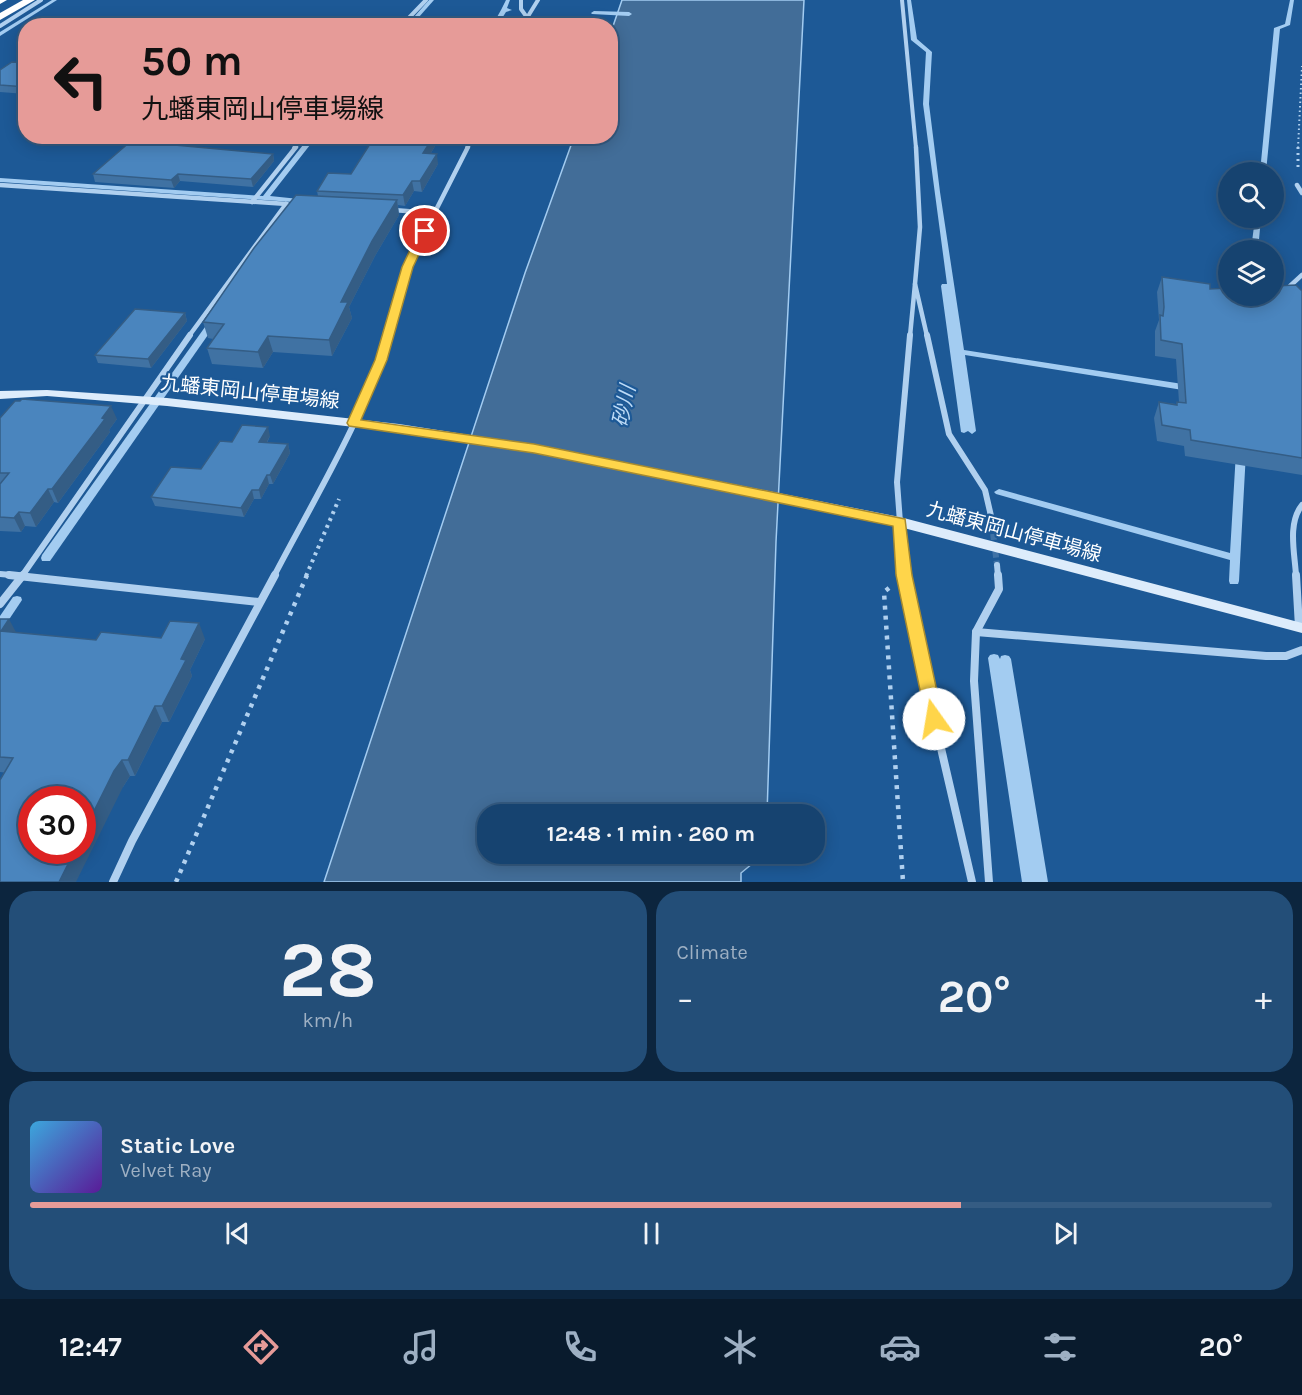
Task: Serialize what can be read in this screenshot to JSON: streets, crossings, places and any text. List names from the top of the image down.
{
  "streets": {
    "main road": ["九蟠東岡山停車場線"]
  },
  "water": ["砂川"],
  "page": {
    "turn": ["50 m", "九蟠東岡山停車場線"],
    "limit": "30",
    "trip": "12:48 · 1 min · 260 m",
    "tile": [
      ["28", "km/h"],
      "Climate"
    ],
    "heat": ["−", "20°", "+"],
    "song": ["Static Love", "Velvet Ray"],
    "tabs": ["12:47", "20°"]
  }
}
